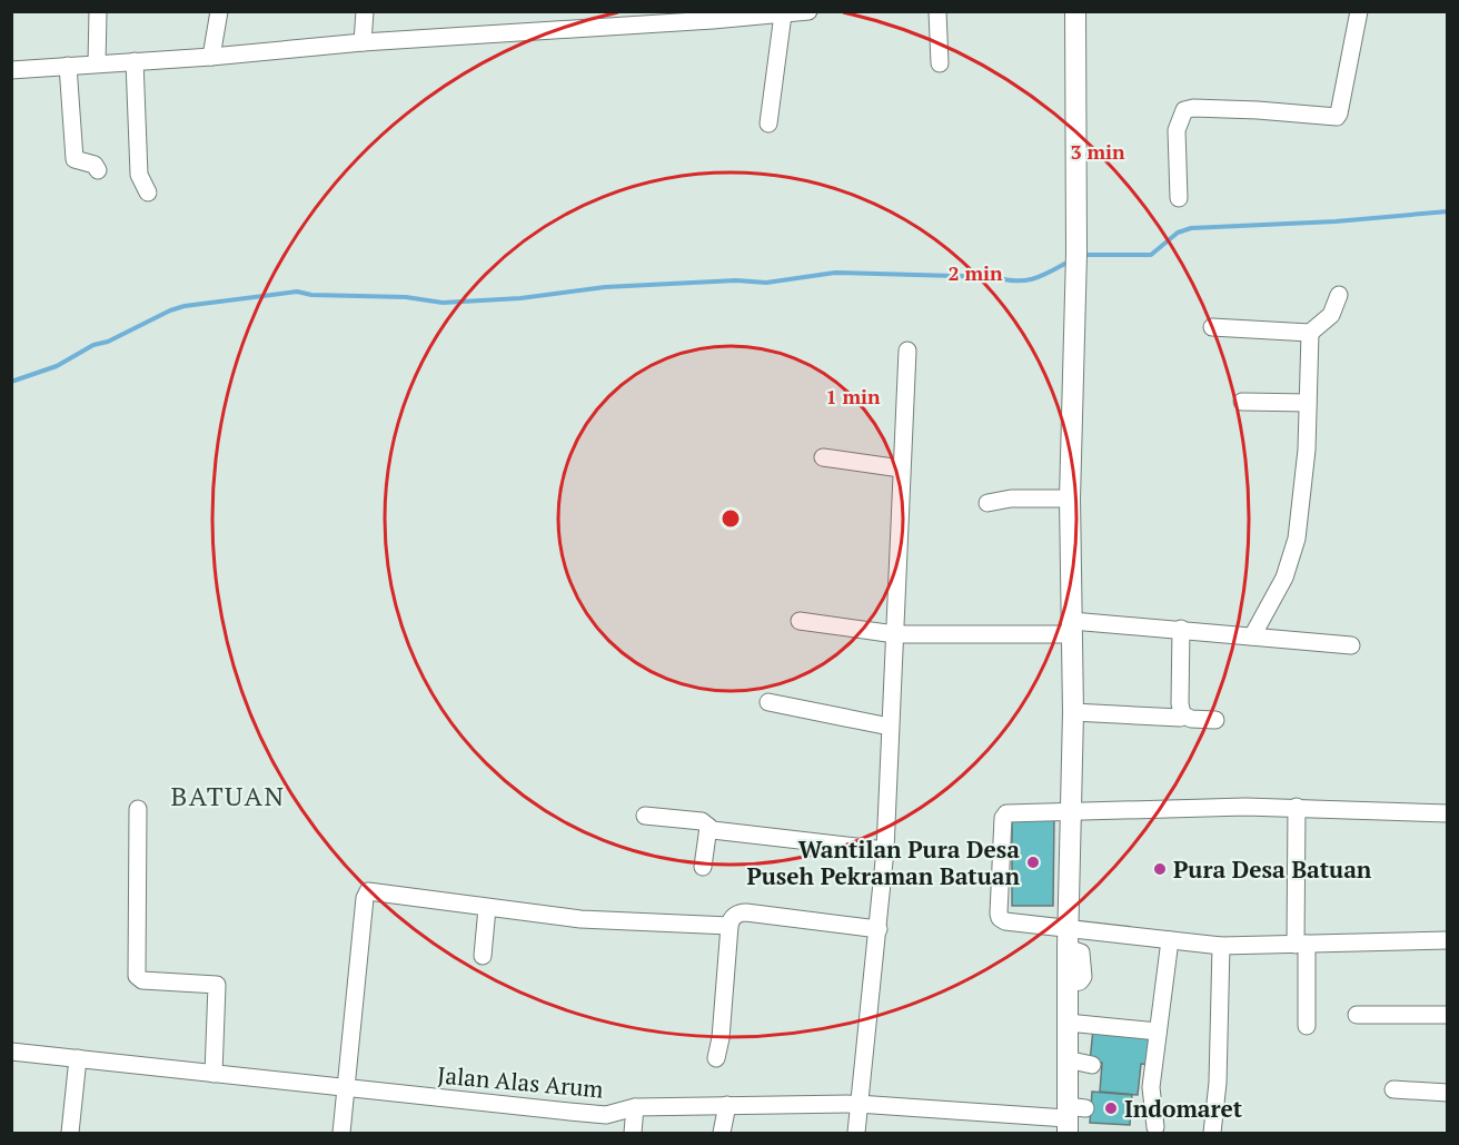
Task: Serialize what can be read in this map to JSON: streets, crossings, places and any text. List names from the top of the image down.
{
  "streets": {
    "street": ["Jalan Alas Arum"]
  },
  "districts": ["BATUAN"],
  "places": ["Wantilan Pura Desa Puseh Pekraman Batuan", "Pura Desa Batuan", "Indomaret"],
  "rings": ["3 min", "2 min", "1 min"]
}
